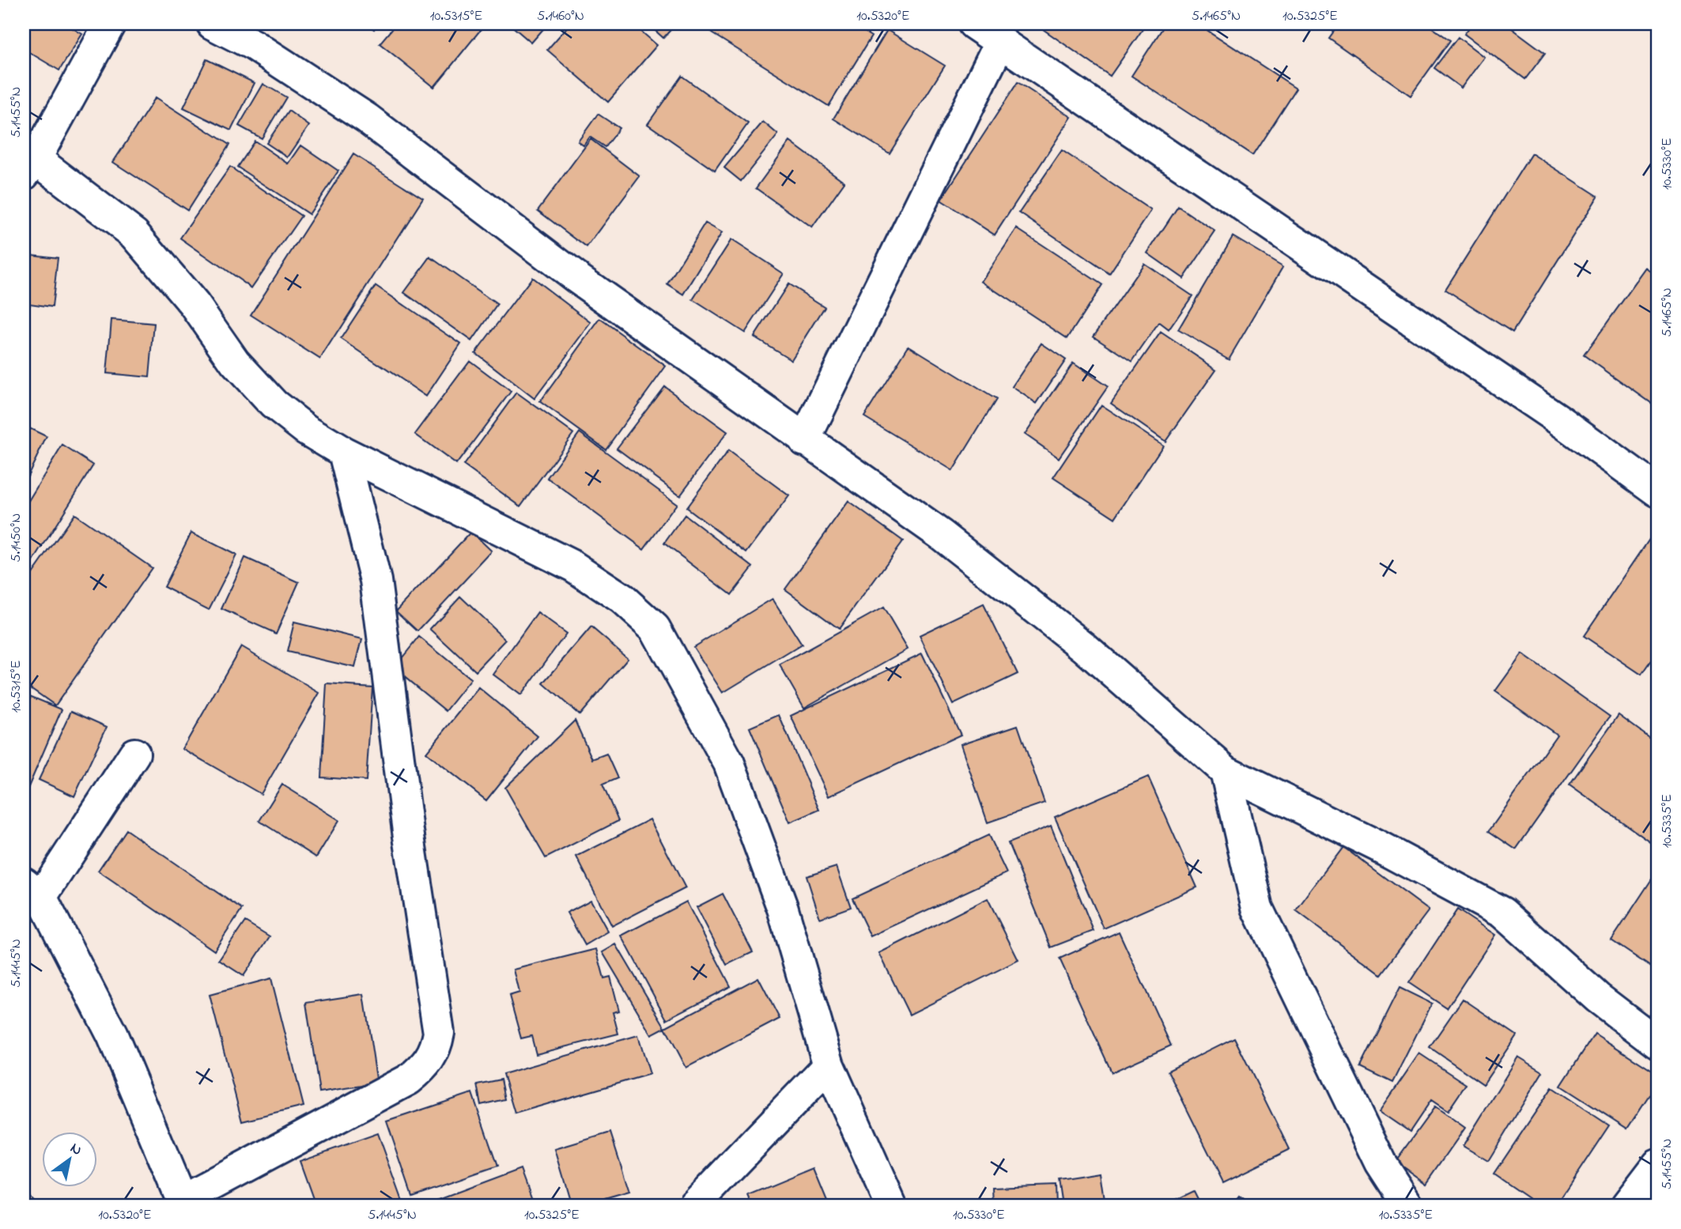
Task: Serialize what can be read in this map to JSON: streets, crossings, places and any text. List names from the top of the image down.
{
  "north": "top right",
  "coordinates": [
    "10.5315°E",
    "5.1460°N",
    "10.5320°E",
    "5.1465°N",
    "10.5325°E",
    "5.1455°N",
    "10.5330°E",
    "5.1450°N",
    "10.5335°E",
    "5.1445°N"
  ]
}
